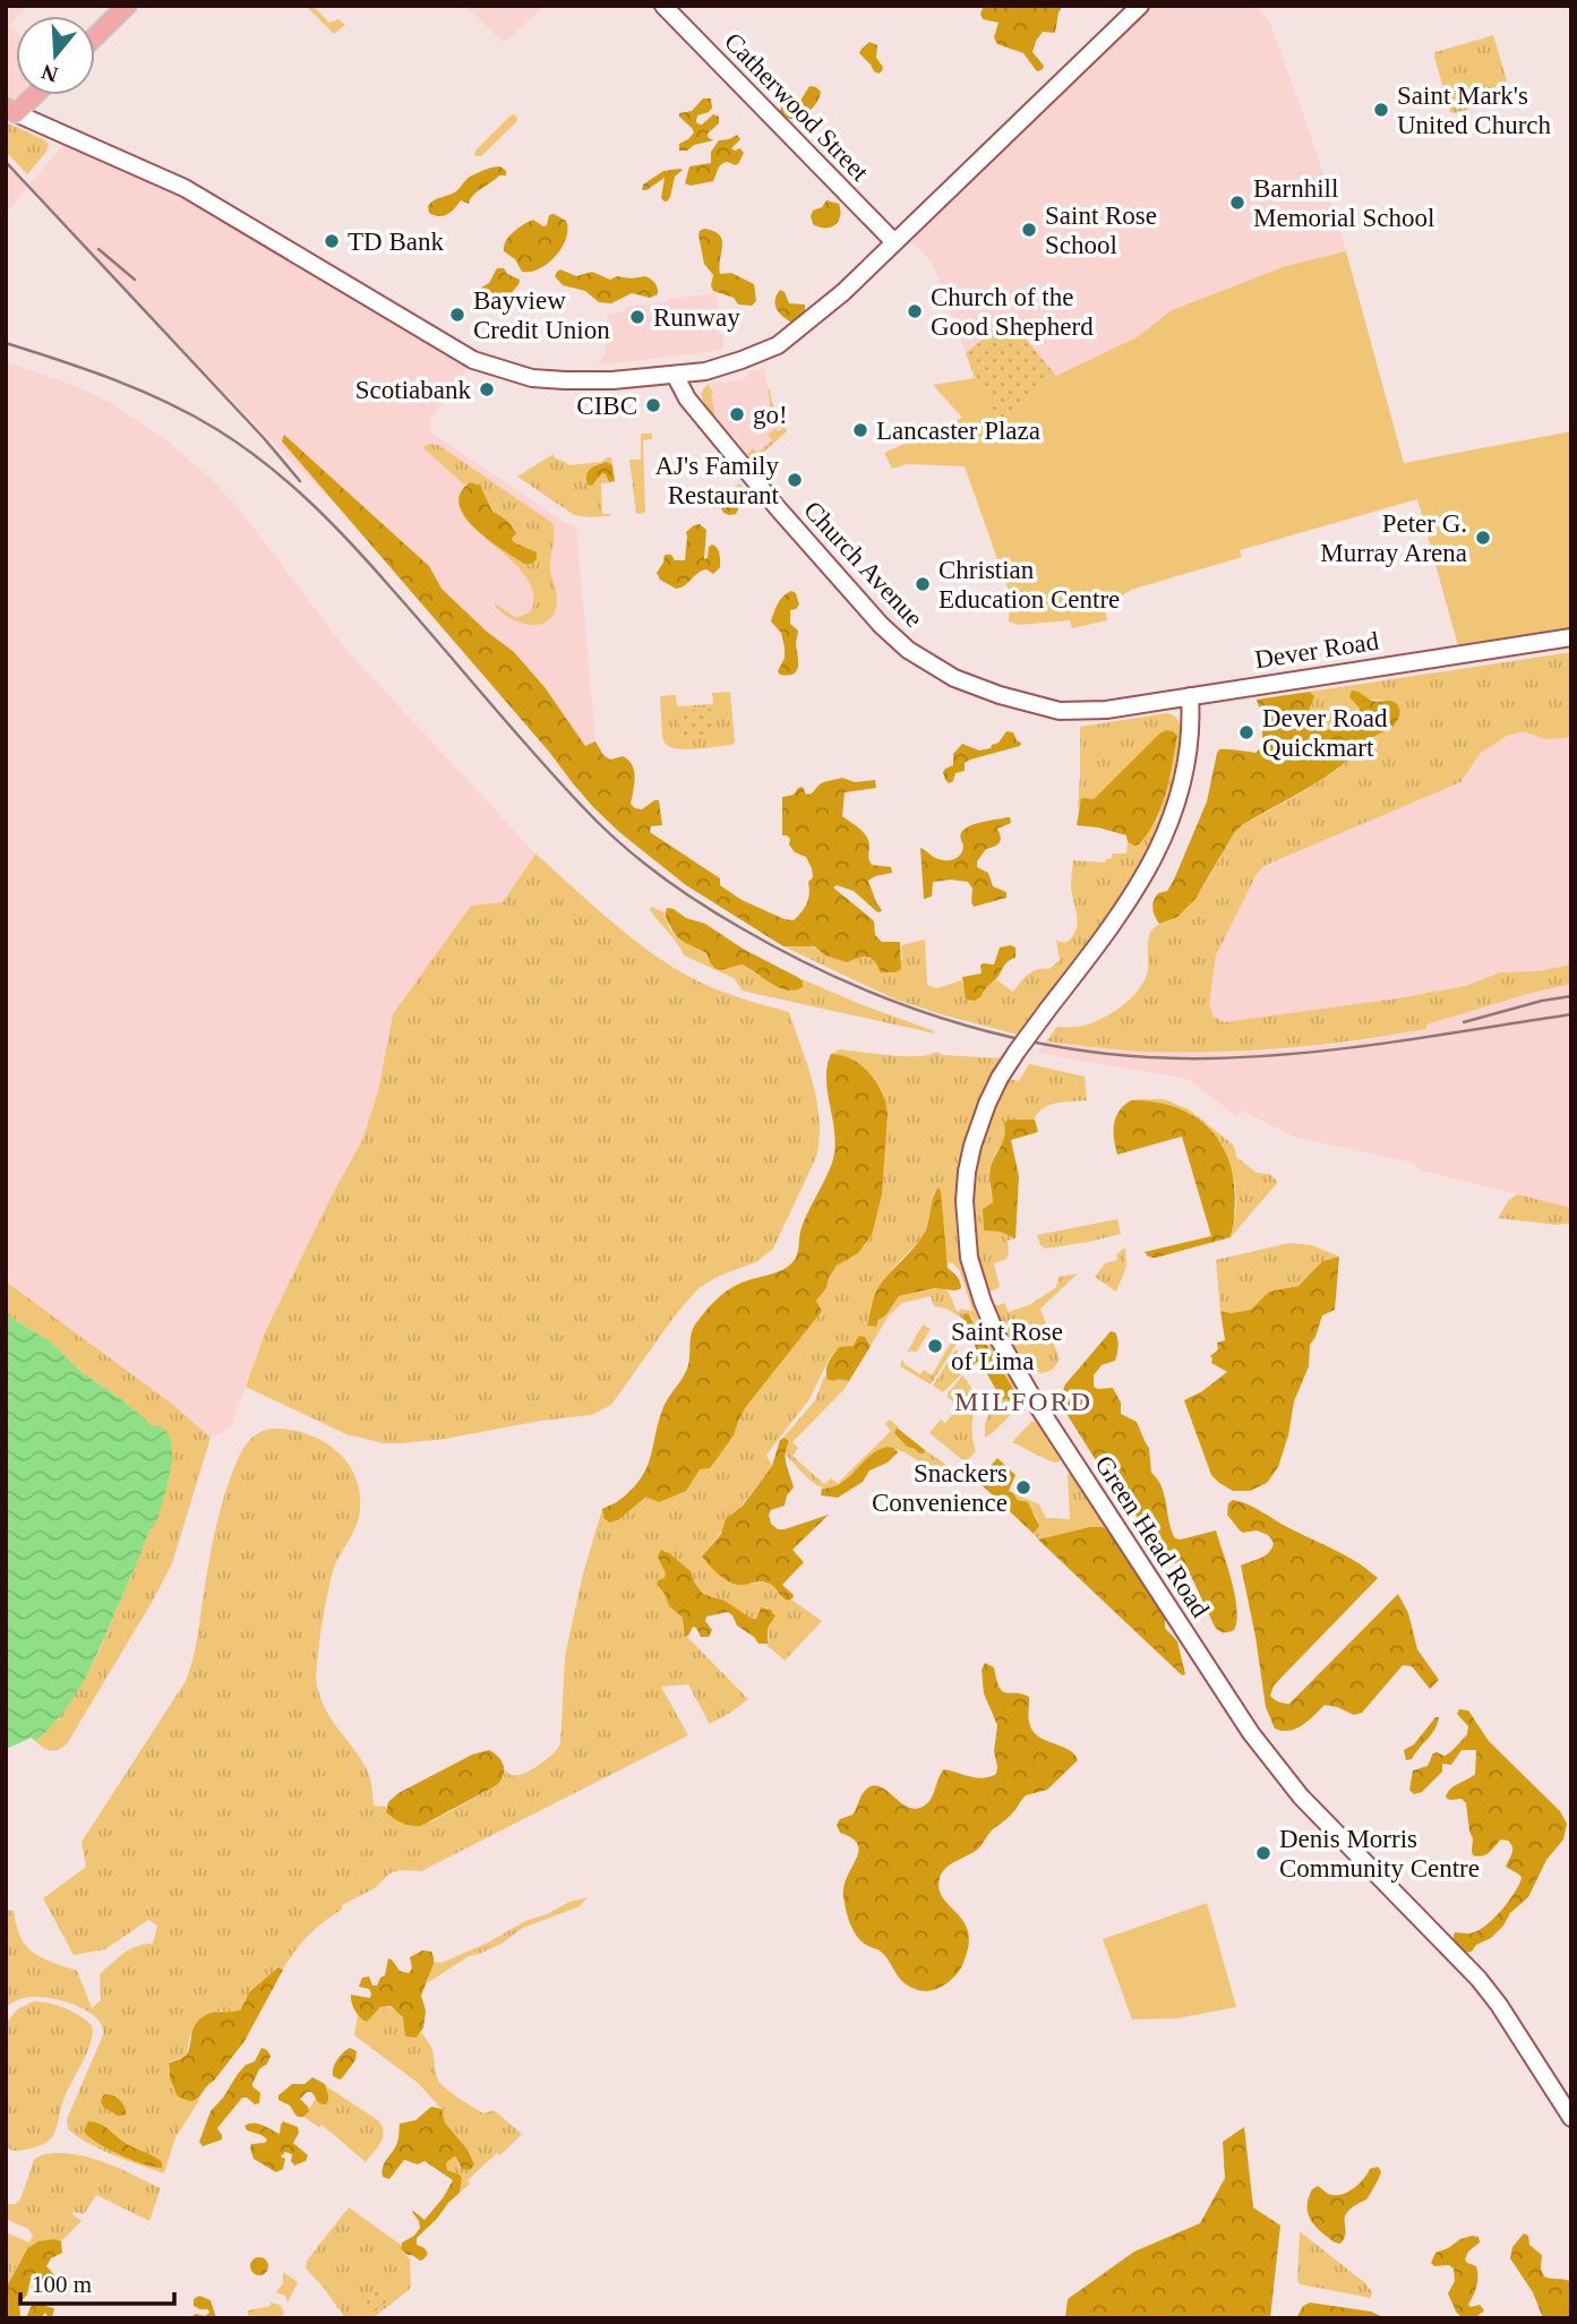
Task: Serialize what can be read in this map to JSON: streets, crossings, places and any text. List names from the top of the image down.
{
  "streets": {
    "main road": [
      "Catherwood Street",
      "Church Avenue",
      "Dever Road",
      "Green Head Road"
    ]
  },
  "crossings": [
    ["Church Avenue", "Dever Road"],
    ["Dever Road", "Green Head Road"]
  ],
  "districts": ["MILFORD"],
  "places": [
    "Saint Mark's United Church",
    "Barnhill Memorial School",
    "Saint Rose School",
    "TD Bank",
    "Church of the Good Shepherd",
    "Bayview Credit Union",
    "Runway",
    "Scotiabank",
    "CIBC",
    "go!",
    "Lancaster Plaza",
    "AJ's Family Restaurant",
    "Peter G. Murray Arena",
    "Christian Education Centre",
    "Dever Road Quickmart",
    "Saint Rose of Lima",
    "Snackers Convenience",
    "Denis Morris Community Centre"
  ],
  "scale_bar": "100 m",
  "north": "bottom"
}
